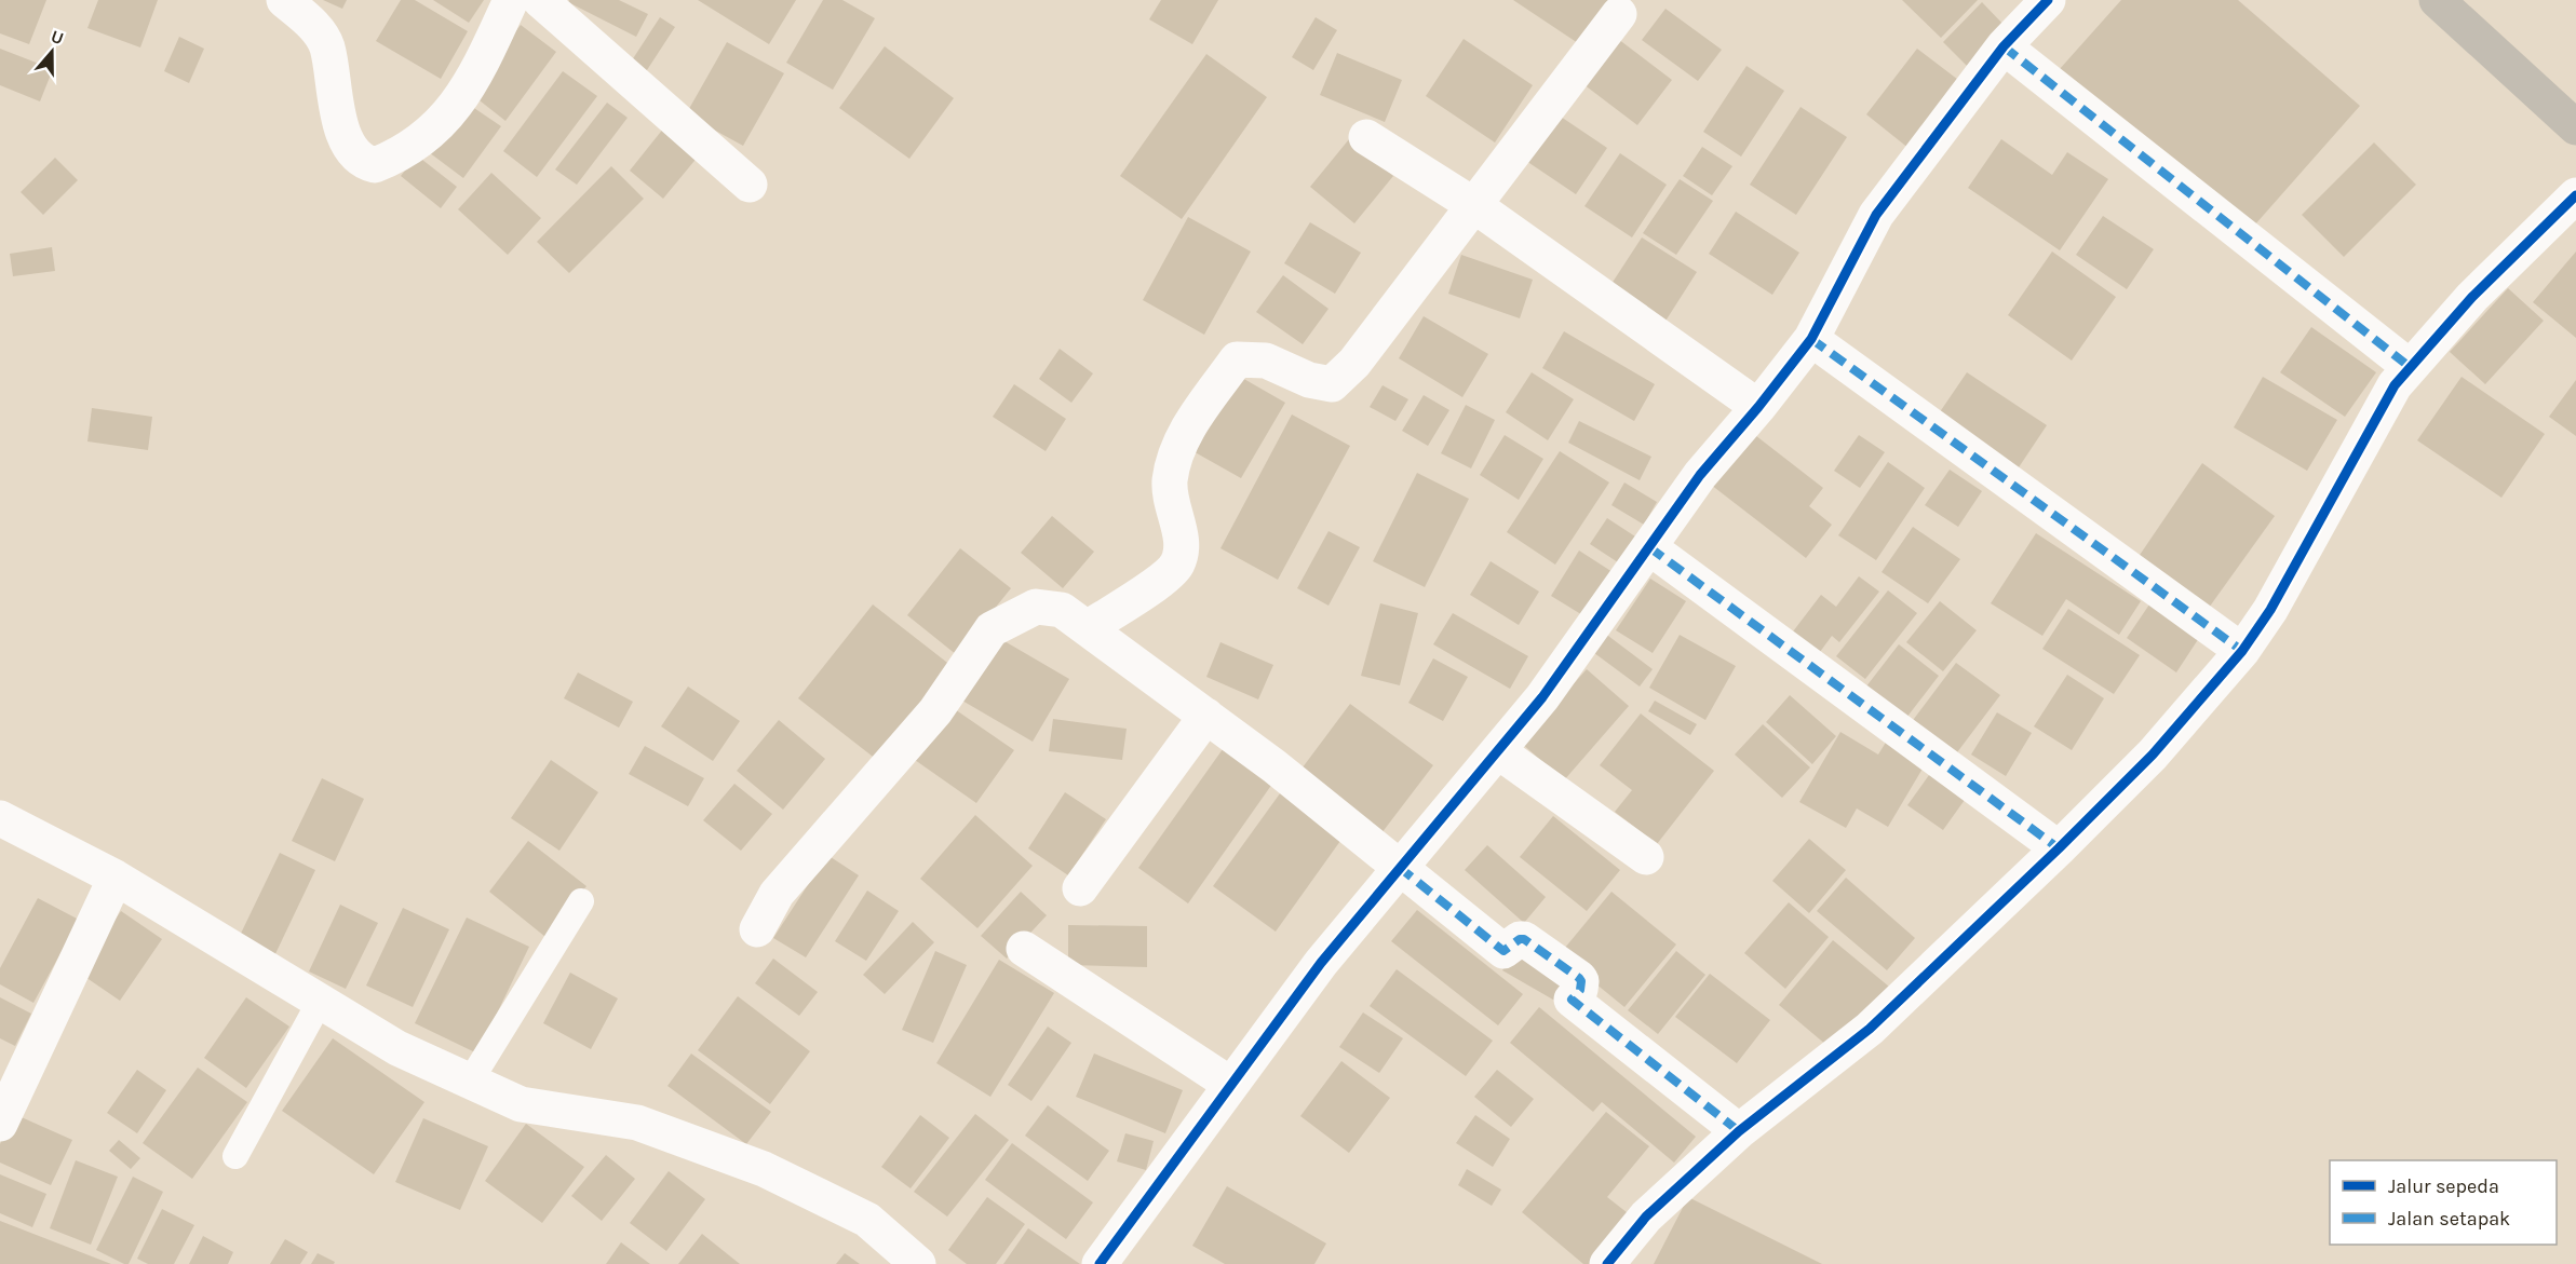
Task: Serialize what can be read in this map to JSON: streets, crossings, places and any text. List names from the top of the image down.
{
  "legend": ["Jalur sepeda", "Jalan setapak"],
  "north": "top"
}
